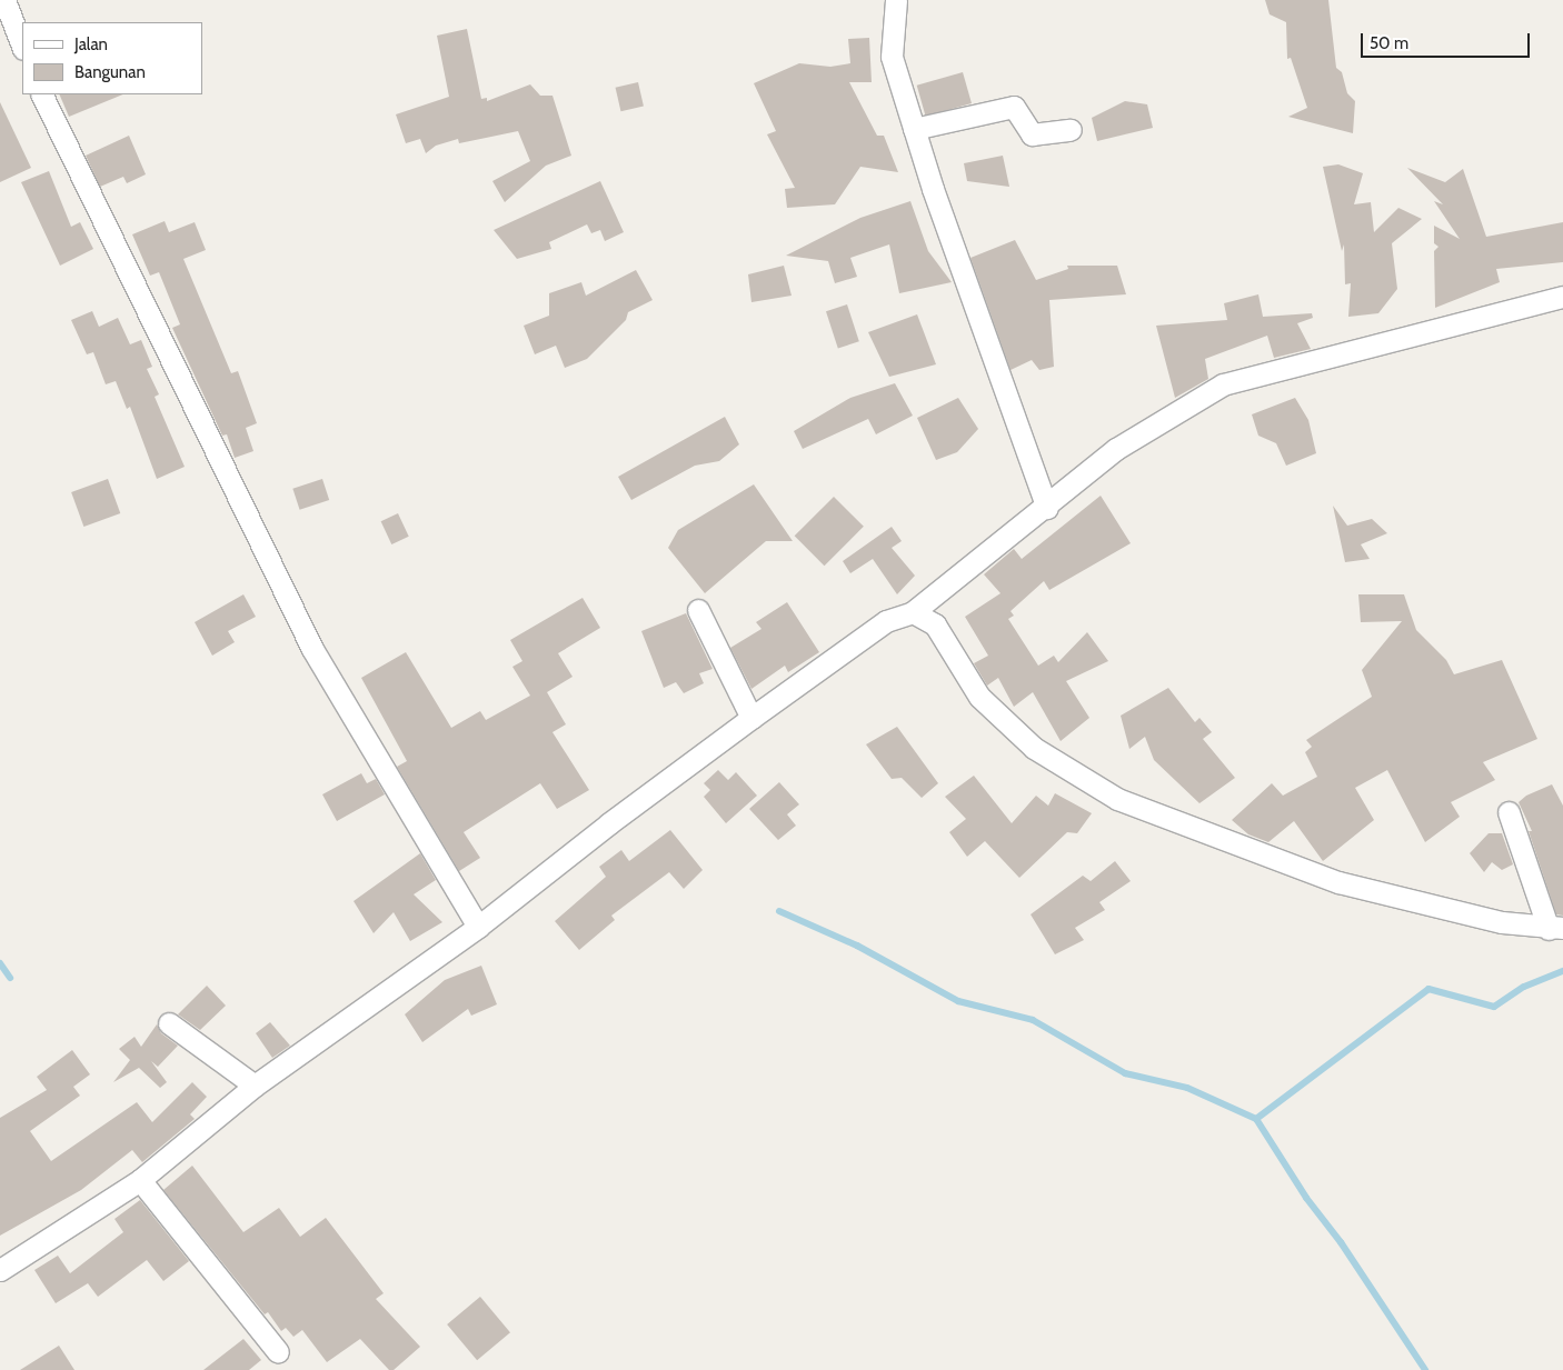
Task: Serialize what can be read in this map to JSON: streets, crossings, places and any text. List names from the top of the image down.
{
  "legend": ["Jalan", "Bangunan"],
  "scale_bar": "50 m"
}
